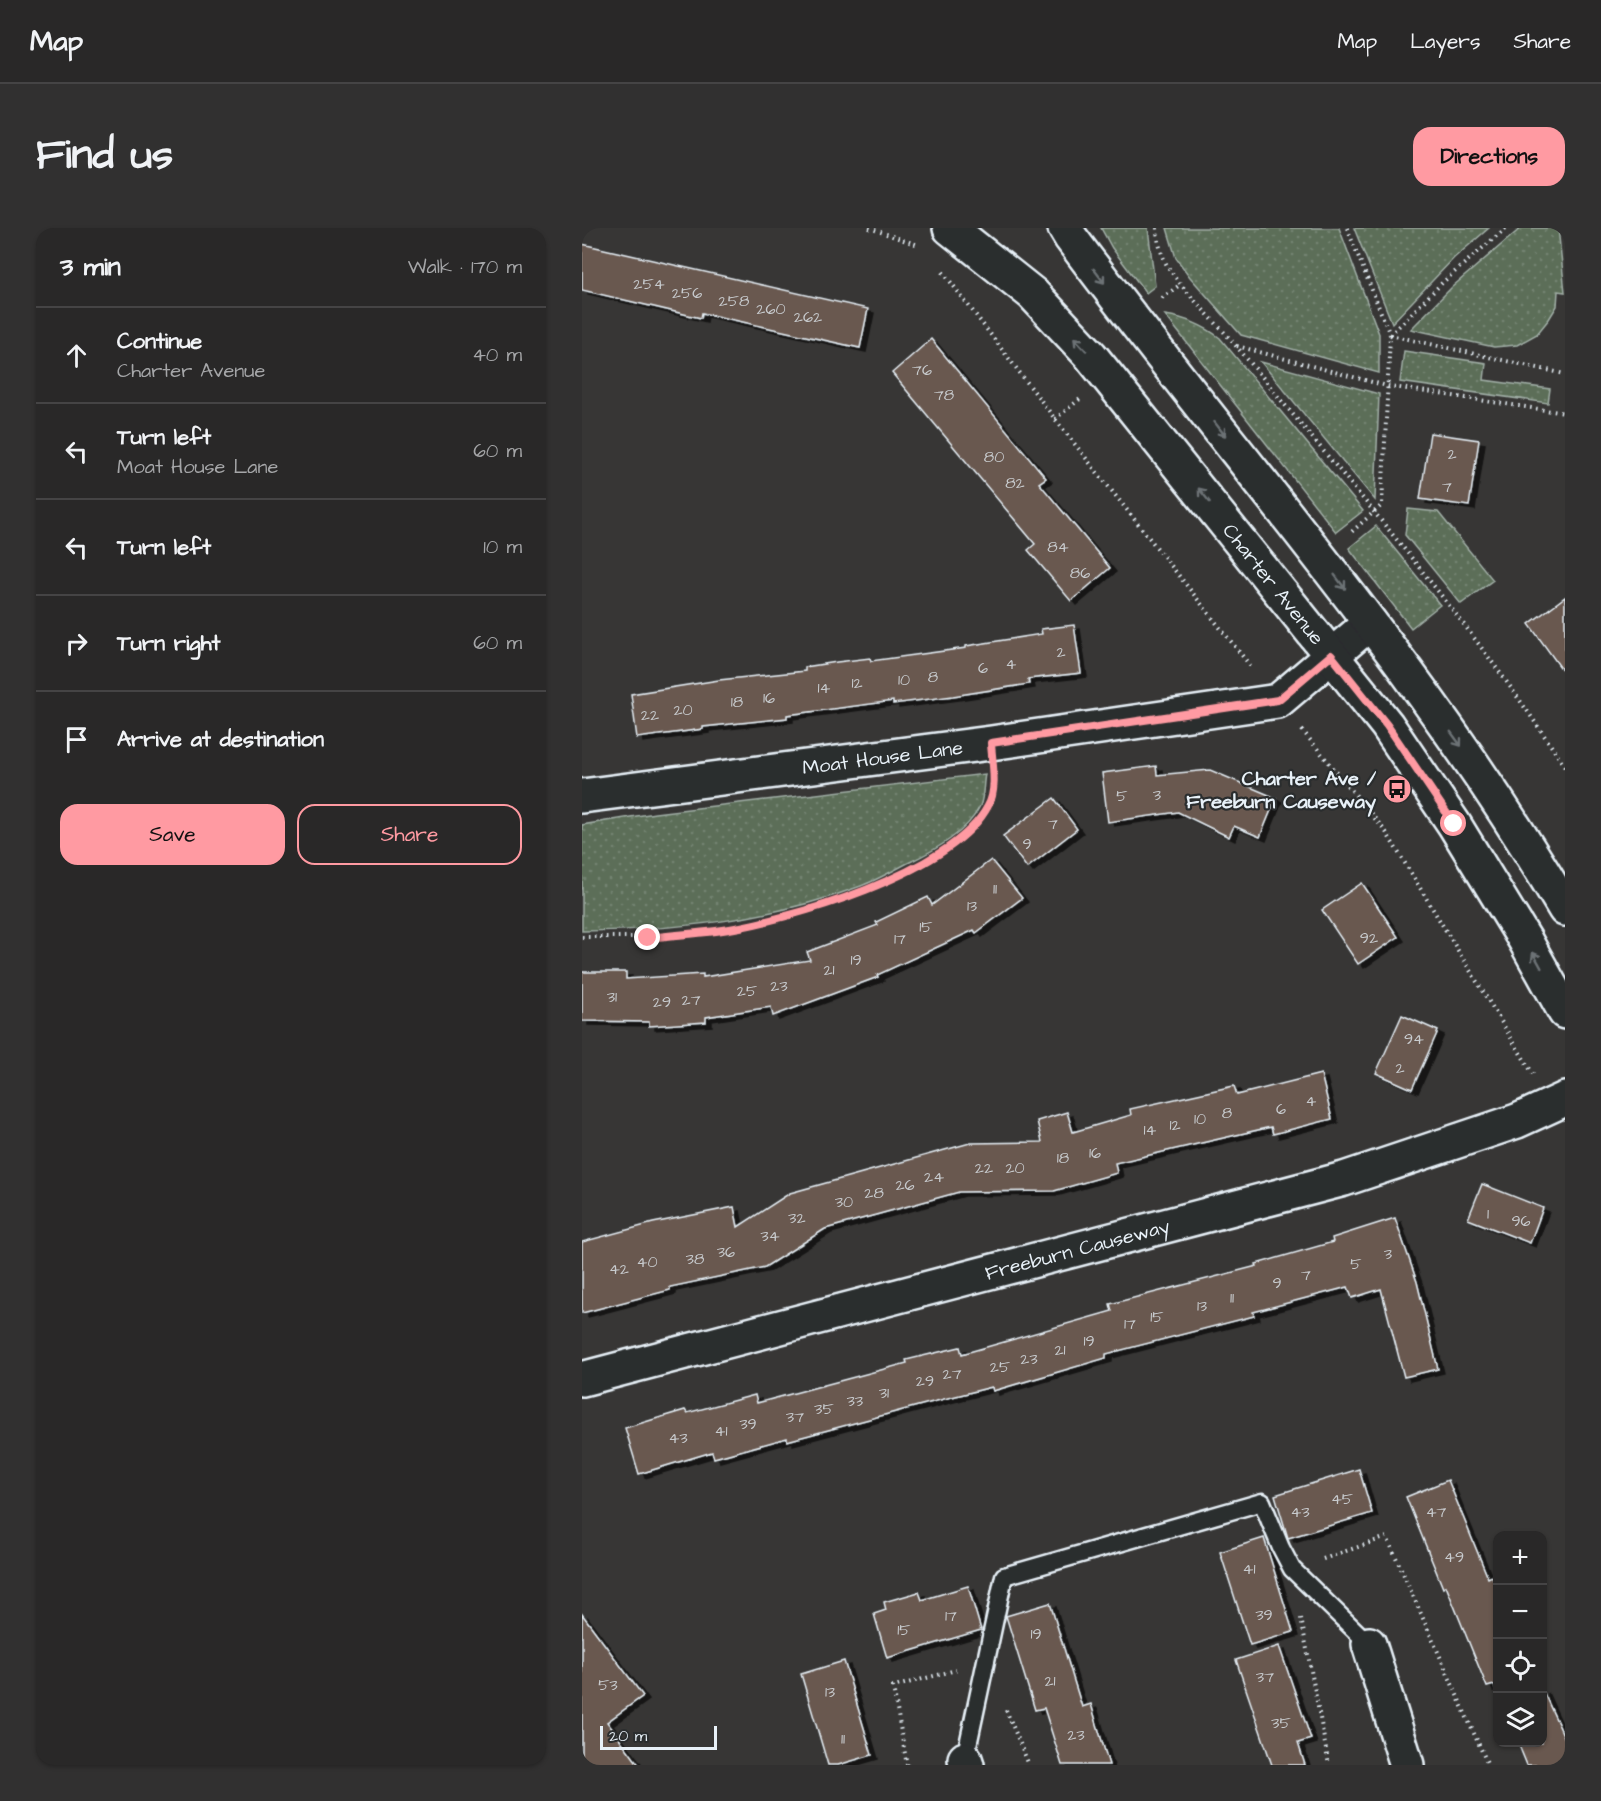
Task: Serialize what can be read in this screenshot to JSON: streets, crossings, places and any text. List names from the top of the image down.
{
  "streets": {
    "street": ["Charter Avenue", "Moat House Lane", "Freeburn Causeway"]
  },
  "places": {
    "bus stop": ["Charter Ave / Freeburn Causeway"]
  },
  "house_numbers": [
    "254",
    "256",
    "258",
    "260",
    "262",
    "76",
    "78",
    "2",
    "80",
    "82",
    "7",
    "84",
    "86",
    "2",
    "4",
    "6",
    "8",
    "10",
    "12",
    "14",
    "16",
    "18",
    "20",
    "22",
    "3",
    "5",
    "7",
    "9",
    "11",
    "13",
    "15",
    "92",
    "17",
    "19",
    "21",
    "23",
    "25",
    "31",
    "27",
    "29",
    "94",
    "2",
    "4",
    "6",
    "8",
    "10",
    "12",
    "14",
    "16",
    "18",
    "22",
    "20",
    "24",
    "26",
    "28",
    "30",
    "1",
    "32",
    "96",
    "34",
    "36",
    "3",
    "38",
    "40",
    "5",
    "42",
    "7",
    "9",
    "11",
    "13",
    "15",
    "17",
    "19",
    "21",
    "23",
    "25",
    "27",
    "29",
    "31",
    "33",
    "35",
    "37",
    "39",
    "41",
    "43",
    "45",
    "43",
    "47",
    "49",
    "41",
    "39",
    "17",
    "15",
    "19",
    "37",
    "21",
    "53",
    "13",
    "35",
    "23",
    "11"
  ],
  "scale_bar": "20 m",
  "page": {
    "header": "Map",
    "nav": ["Map", "Layers", "Share"],
    "title": "Find us",
    "buttons": [
      "Directions",
      ["Save", "Share"]
    ],
    "heading": ["3 min", "Walk · 170 m"],
    "list": [
      ["Continue", "Charter Avenue", "40 m"],
      ["Turn left", "Moat House Lane", "60 m"],
      ["Turn left", "10 m"],
      ["Turn right", "60 m"],
      "Arrive at destination"
    ],
    "map_buttons": ["+", "−"],
    "scale": "20 m"
  }
}
